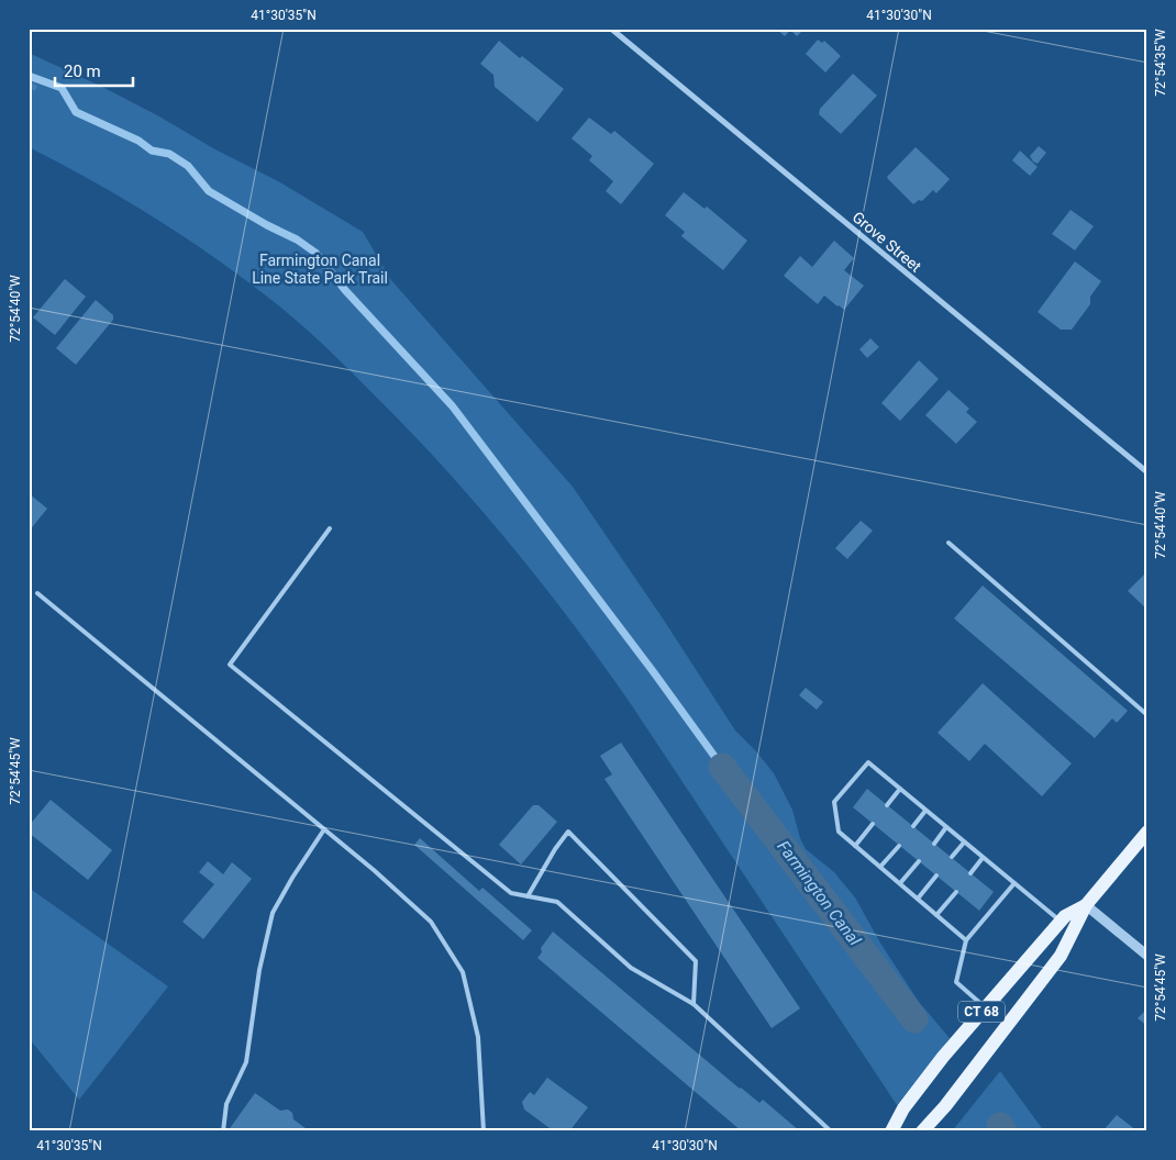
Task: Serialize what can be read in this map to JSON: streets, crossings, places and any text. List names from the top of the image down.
{
  "streets": {
    "main road": ["CT 68"],
    "street": ["Grove Street"]
  },
  "water": ["Farmington Canal"],
  "parks": ["Farmington Canal Line State Park Trail"],
  "scale_bar": "20 m",
  "coordinates": [
    "41°30'35\"N",
    "41°30'30\"N",
    "72°54'35\"W",
    "72°54'40\"W",
    "72°54'45\"W"
  ]
}
